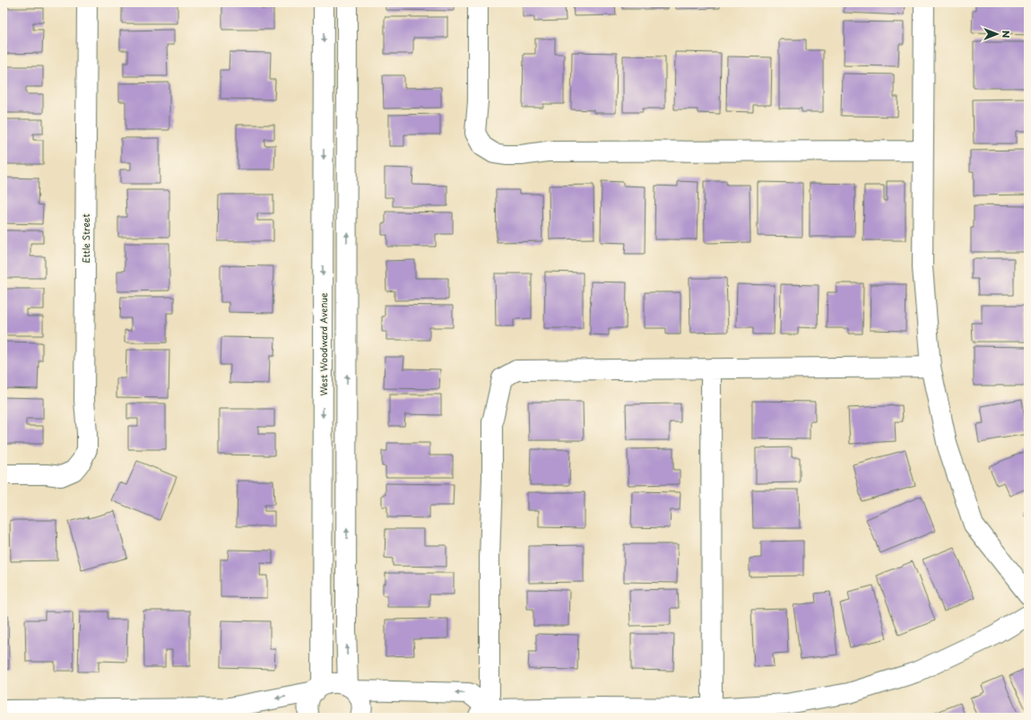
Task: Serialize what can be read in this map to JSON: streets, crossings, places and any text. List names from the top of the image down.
{
  "streets": {
    "street": ["Ettle Street", "West Woodward Avenue"]
  },
  "north": "right"
}
